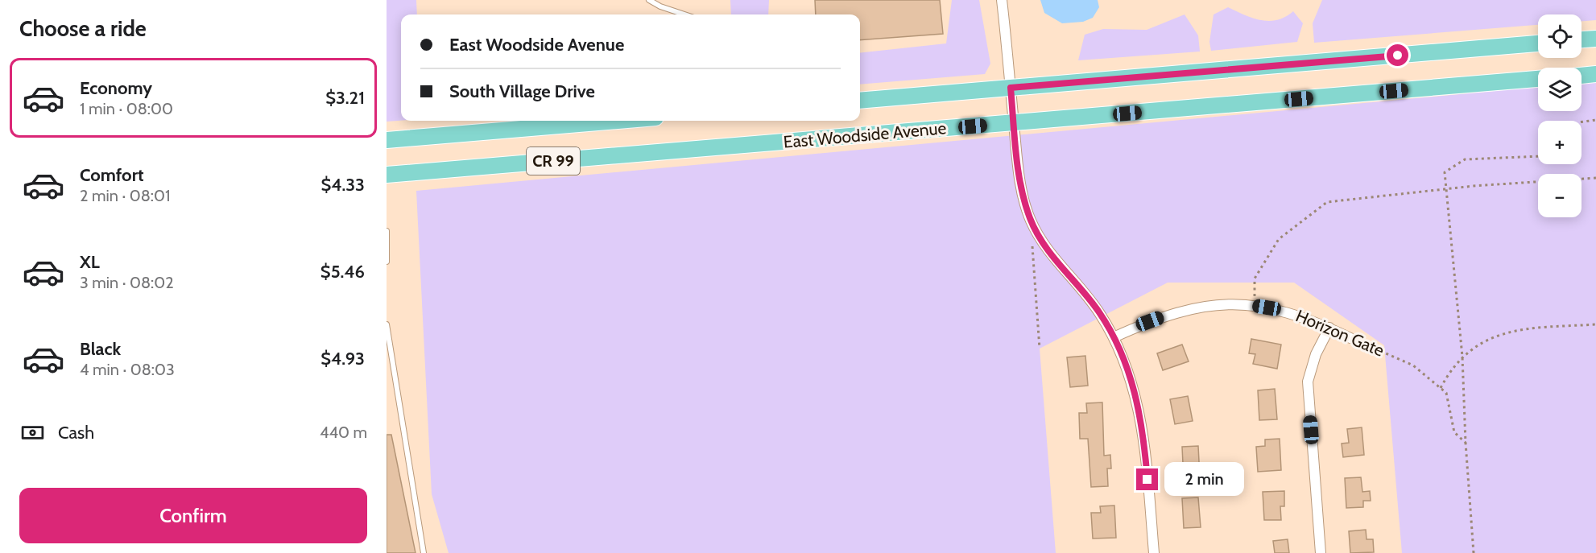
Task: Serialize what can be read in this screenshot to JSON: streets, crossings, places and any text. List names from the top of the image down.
{
  "streets": {
    "main road": ["East Woodside Avenue", "CR 99"],
    "street": ["Horizon Gate"]
  },
  "page": {
    "heading": "Choose a ride",
    "map_buttons": ["+", "−"],
    "banner": ["East Woodside Avenue", "South Village Drive"],
    "list": [
      {
        "name": "Economy",
        "note": "1 min · 08:00",
        "value": "$3.21"
      },
      {
        "name": "Comfort",
        "note": "2 min · 08:01",
        "value": "$4.33"
      },
      {
        "name": "XL",
        "note": "3 min · 08:02",
        "value": "$5.46"
      },
      {
        "name": "Black",
        "note": "4 min · 08:03",
        "value": "$4.93"
      }
    ],
    "pay": ["Cash", "440 m"],
    "bubble": "2 min",
    "buttons": "Confirm"
  }
}
